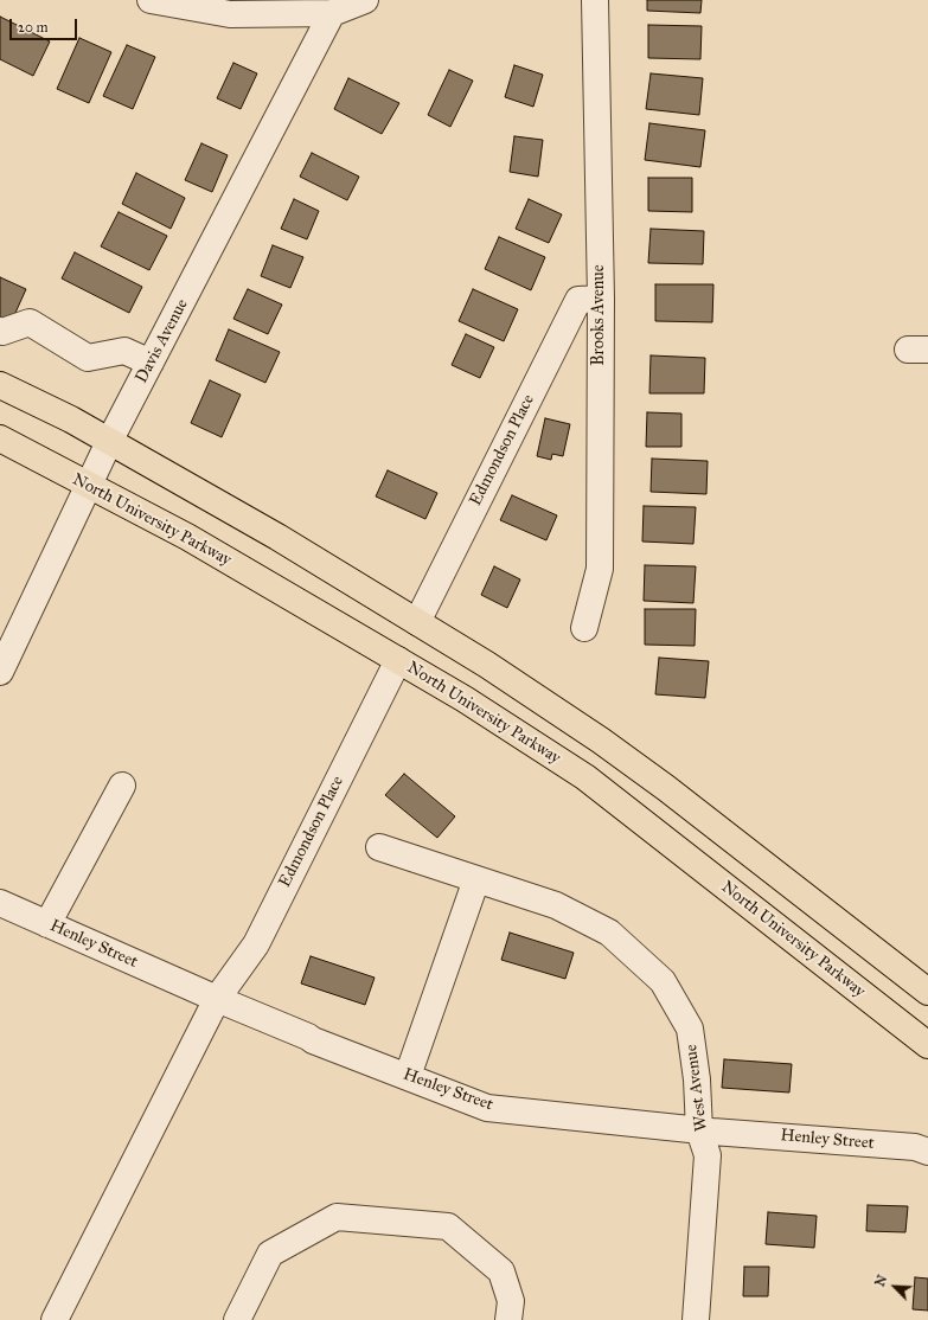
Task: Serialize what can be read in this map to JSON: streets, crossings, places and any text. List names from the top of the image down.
{
  "streets": {
    "main road": ["North University Parkway"],
    "street": [
      "Brooks Avenue",
      "Davis Avenue",
      "Edmondson Place",
      "Henley Street",
      "West Avenue"
    ]
  },
  "crossings": [
    ["Brooks Avenue", "Edmondson Place"],
    ["Davis Avenue", "North University Parkway"],
    ["Edmondson Place", "North University Parkway"],
    ["Edmondson Place", "Henley Street"],
    ["Henley Street", "West Avenue"]
  ],
  "scale_bar": "20 m",
  "north": "top left"
}
